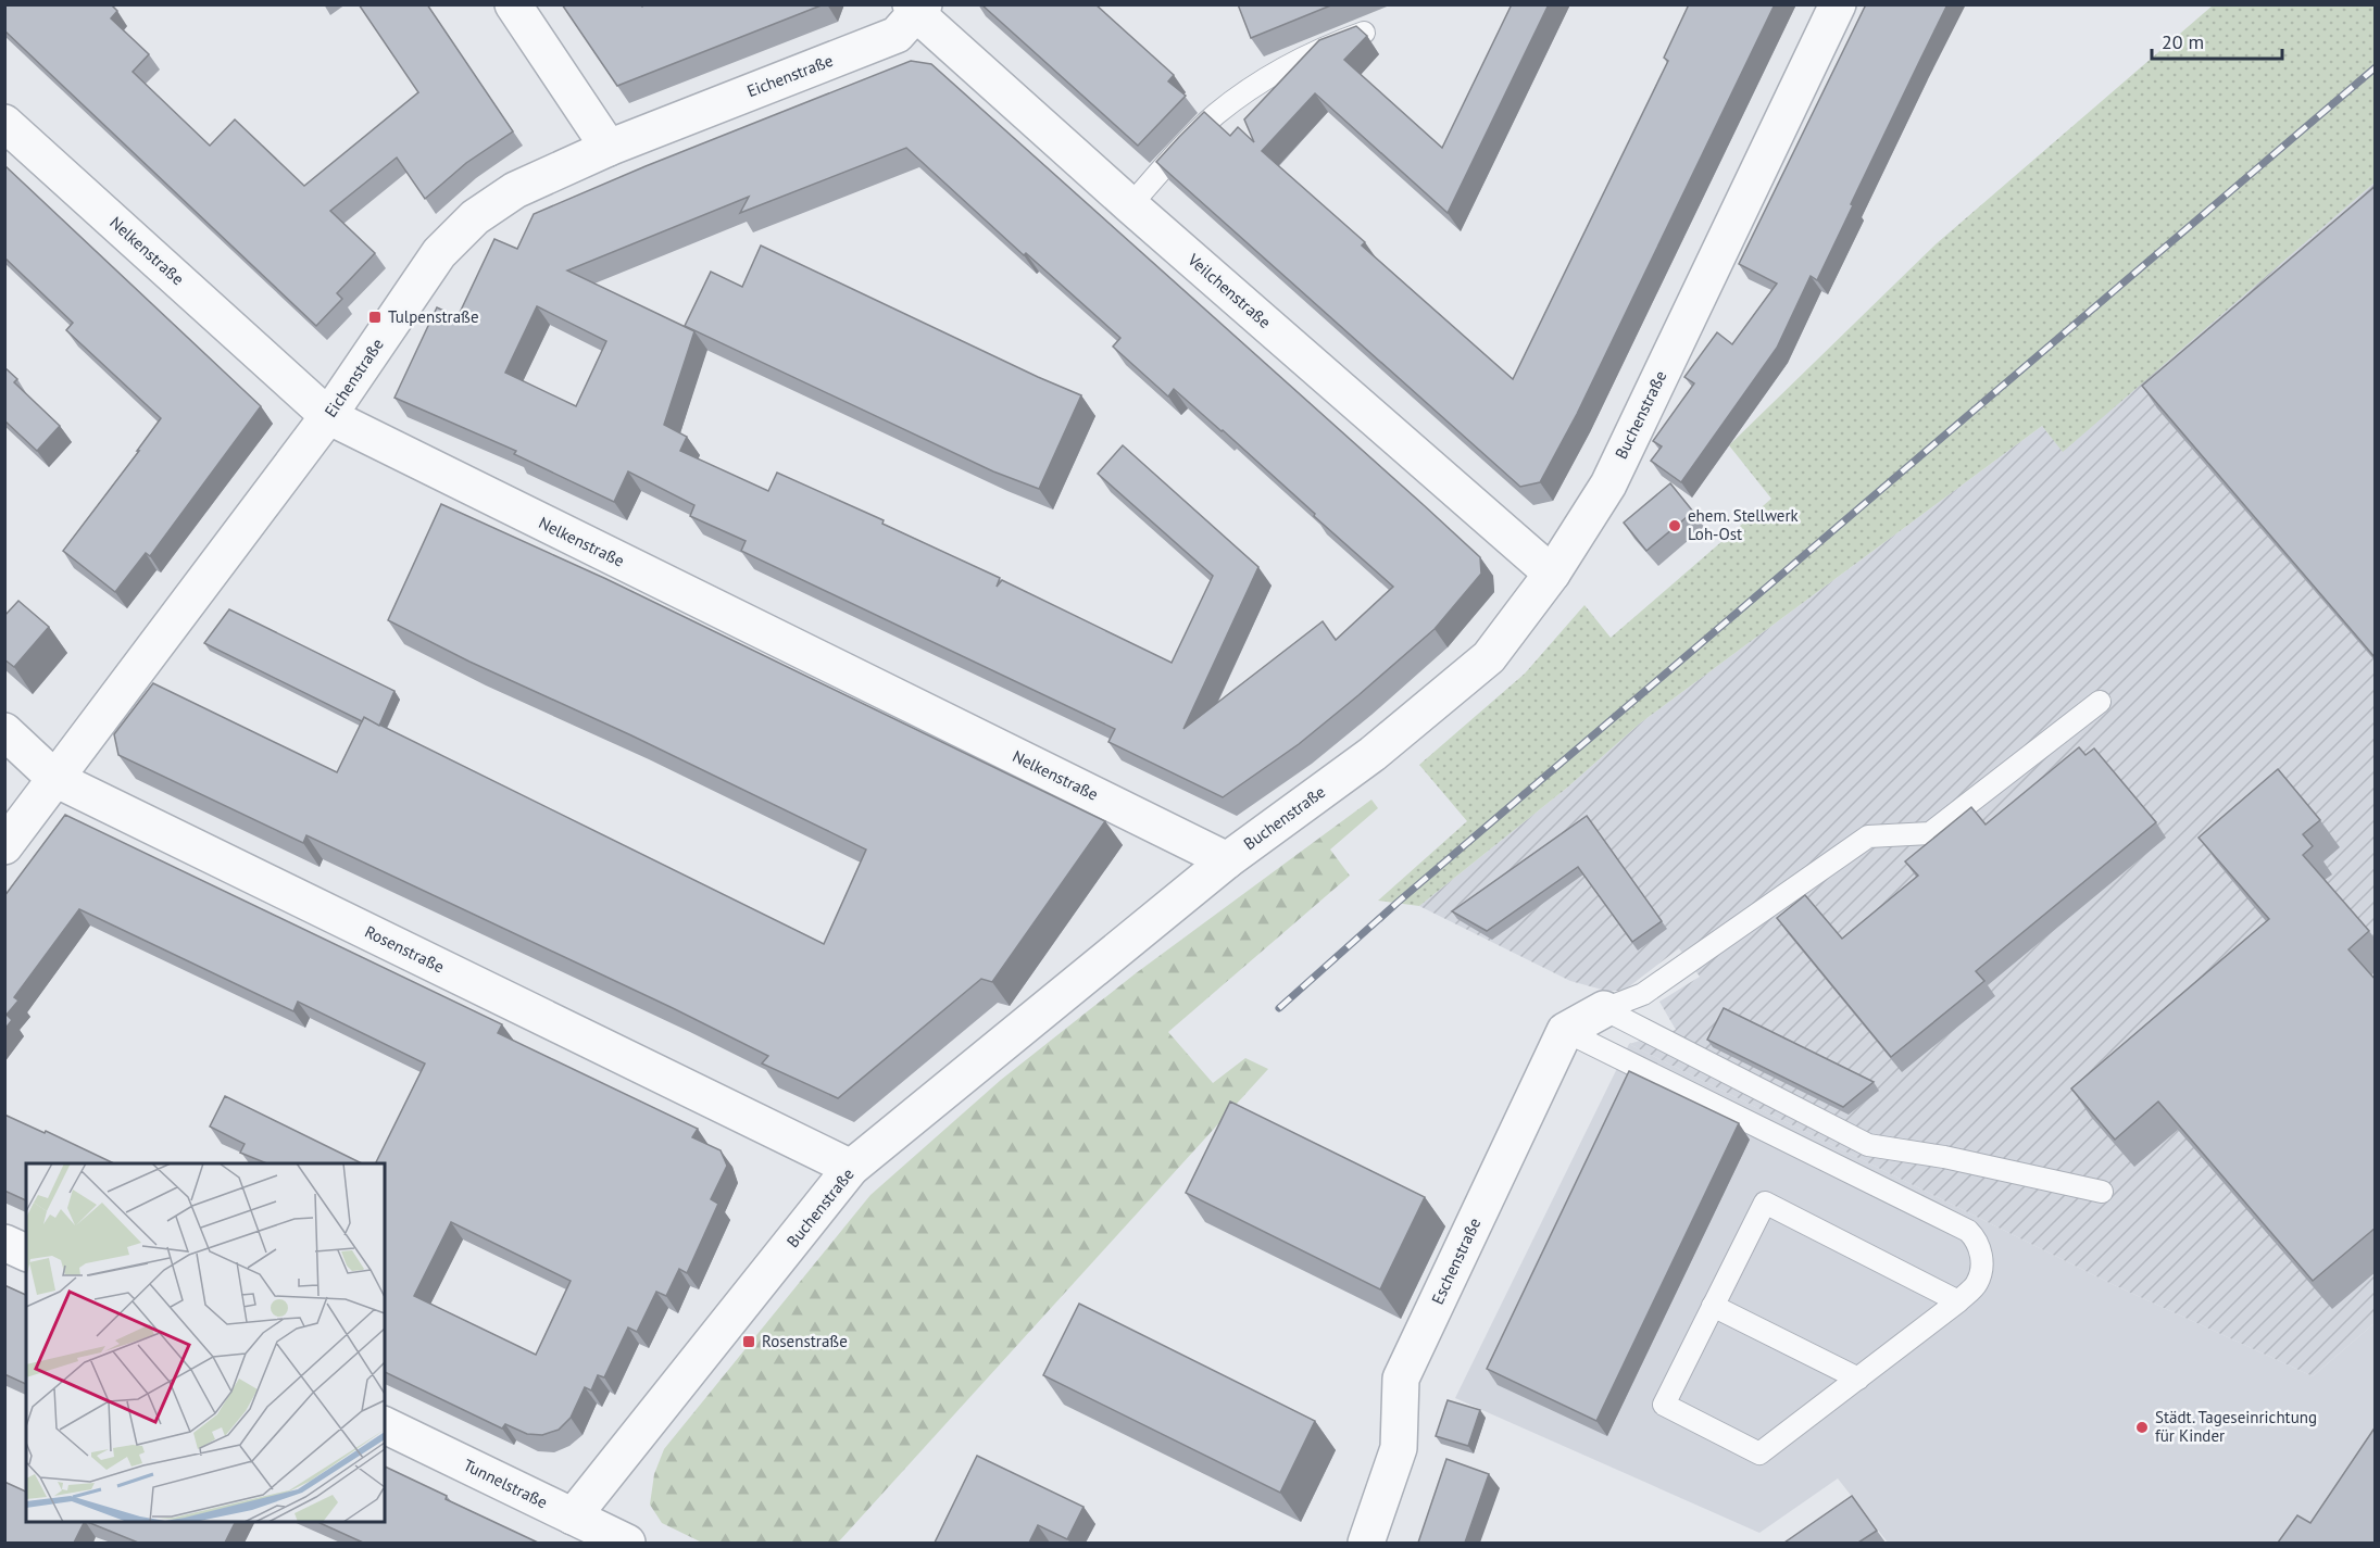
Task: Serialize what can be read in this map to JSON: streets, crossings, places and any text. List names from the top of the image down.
{
  "streets": {
    "street": [
      "Eichenstraße",
      "Nelkenstraße",
      "Veilchenstraße",
      "Buchenstraße",
      "Rosenstraße",
      "Eschenstraße",
      "Tunnelstraße"
    ]
  },
  "crossings": [
    ["Eichenstraße", "Nelkenstraße"],
    ["Eichenstraße", "Veilchenstraße"],
    ["Eichenstraße", "Rosenstraße"],
    ["Nelkenstraße", "Buchenstraße"],
    ["Veilchenstraße", "Buchenstraße"],
    ["Buchenstraße", "Rosenstraße"],
    ["Buchenstraße", "Tunnelstraße"]
  ],
  "places": {
    "transit": ["Tulpenstraße", "Rosenstraße"],
    "other": ["ehem. Stellwerk Loh-Ost", "Städt. Tageseinrichtung für Kinder"]
  },
  "scale_bar": "20 m"
}
